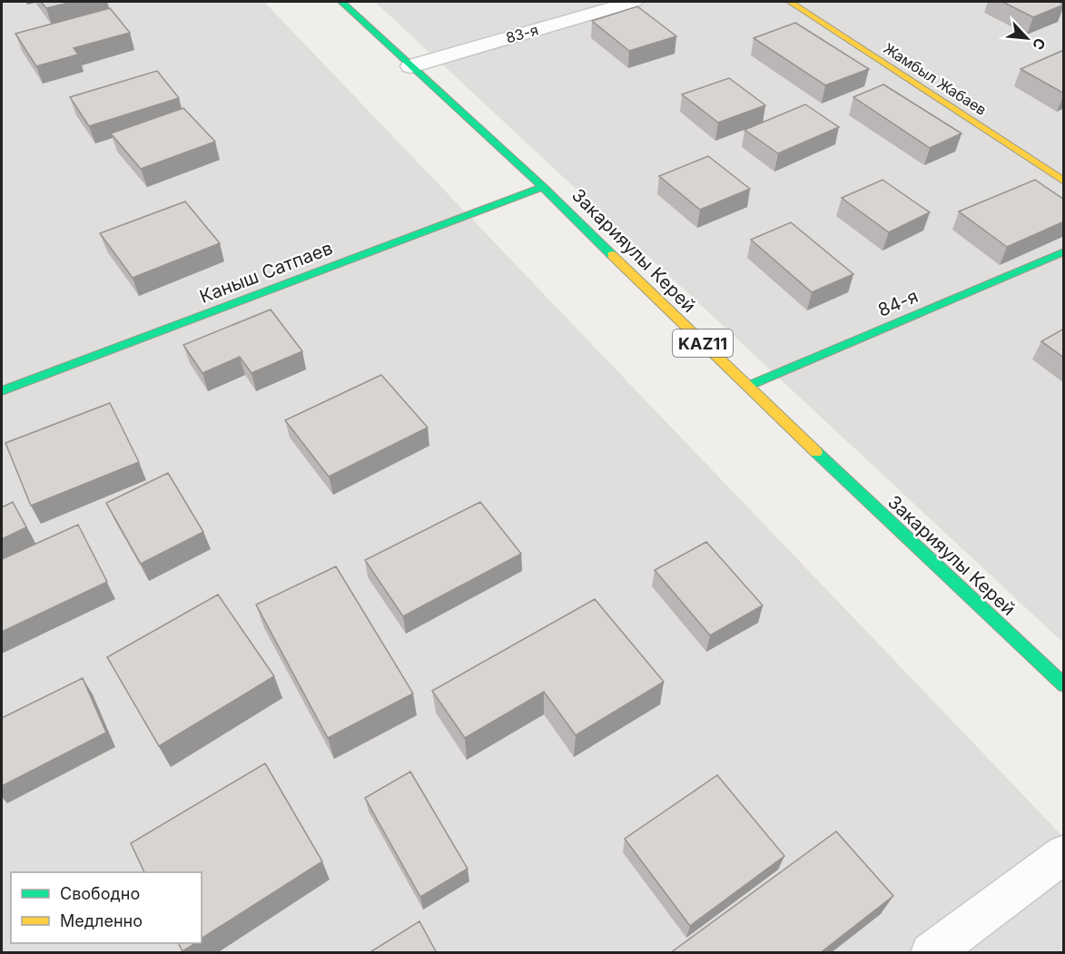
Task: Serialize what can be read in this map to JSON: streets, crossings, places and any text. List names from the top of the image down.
{
  "streets": {
    "main road": [
      "Жамбыл Жабаев",
      "Закарияулы Керей",
      "Каныш Сатпаев",
      "84-я",
      "KAZ11"
    ],
    "street": ["83-я"]
  },
  "crossings": [
    ["83-я", "Закарияулы Керей"],
    ["Закарияулы Керей", "Каныш Сатпаев"],
    ["Закарияулы Керей", "84-я"]
  ],
  "legend": ["Свободно", "Медленно"],
  "north": "bottom right"
}
